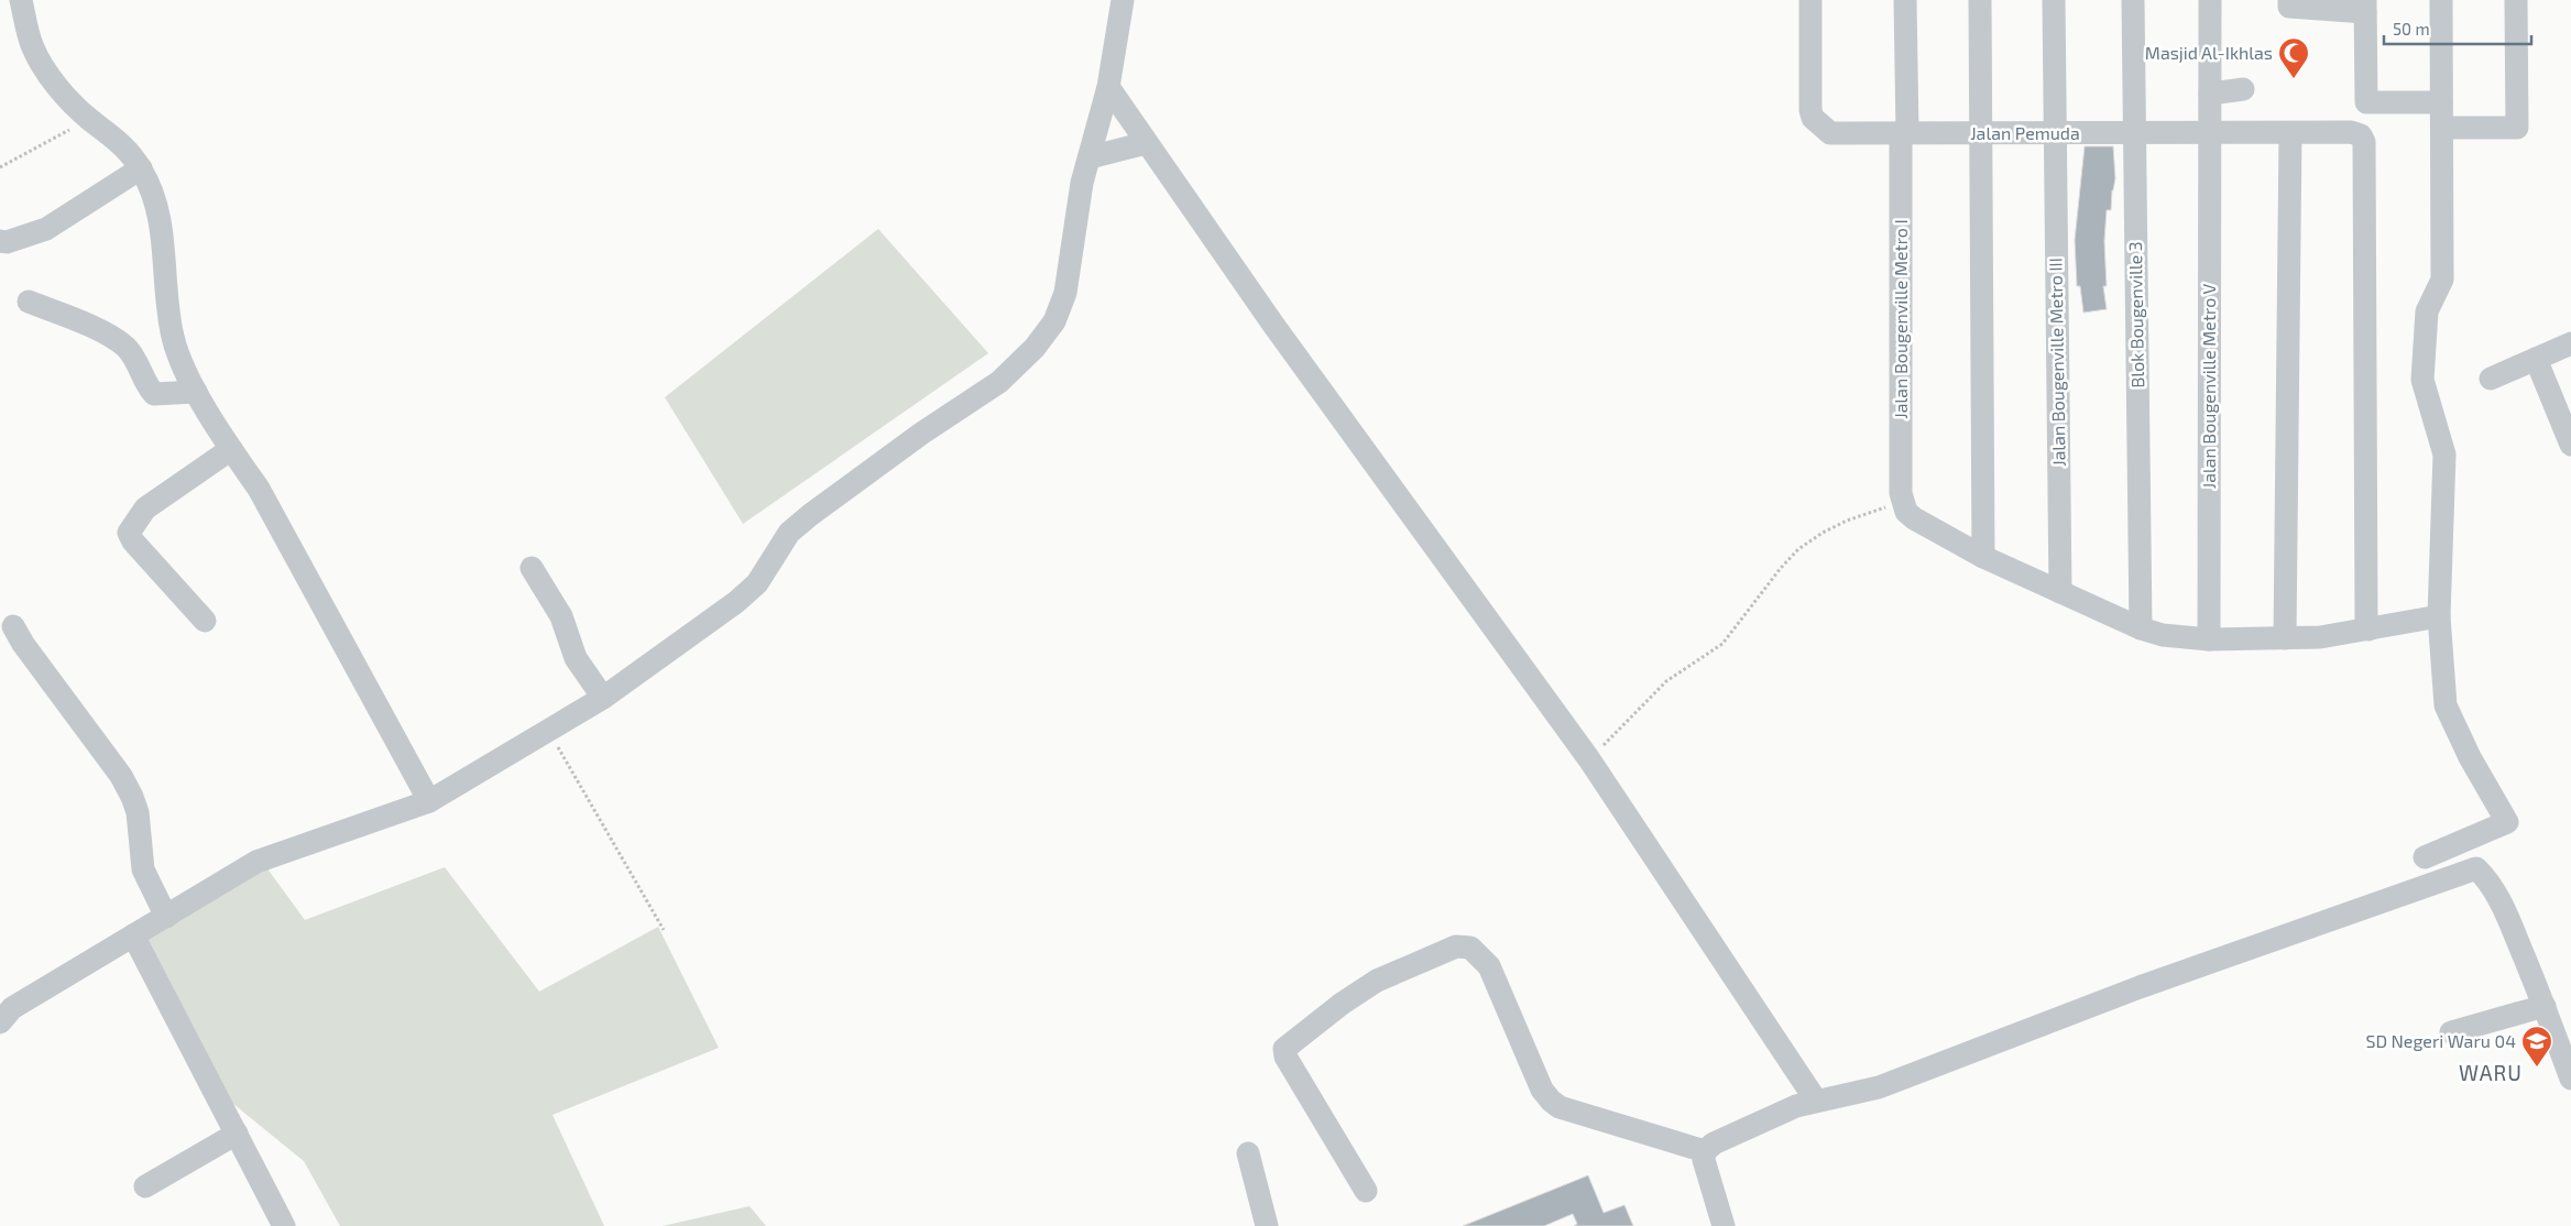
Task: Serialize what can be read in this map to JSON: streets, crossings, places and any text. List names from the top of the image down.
{
  "streets": {
    "street": [
      "Jalan Pemuda",
      "Blok Bougenville 3",
      "Jalan Bougenville Metro I",
      "Jalan Bougenville Metro III",
      "Jalan Bougenville Metro V"
    ]
  },
  "crossings": [
    ["Jalan Pemuda", "Blok Bougenville 3"],
    ["Jalan Pemuda", "Jalan Bougenville Metro I"],
    ["Jalan Pemuda", "Jalan Bougenville Metro III"],
    ["Jalan Pemuda", "Jalan Bougenville Metro V"]
  ],
  "districts": ["WARU"],
  "places": {
    "mosque": ["Masjid Al-Ikhlas"],
    "school or university": ["SD Negeri Waru 04"]
  },
  "scale_bar": "50 m"
}
